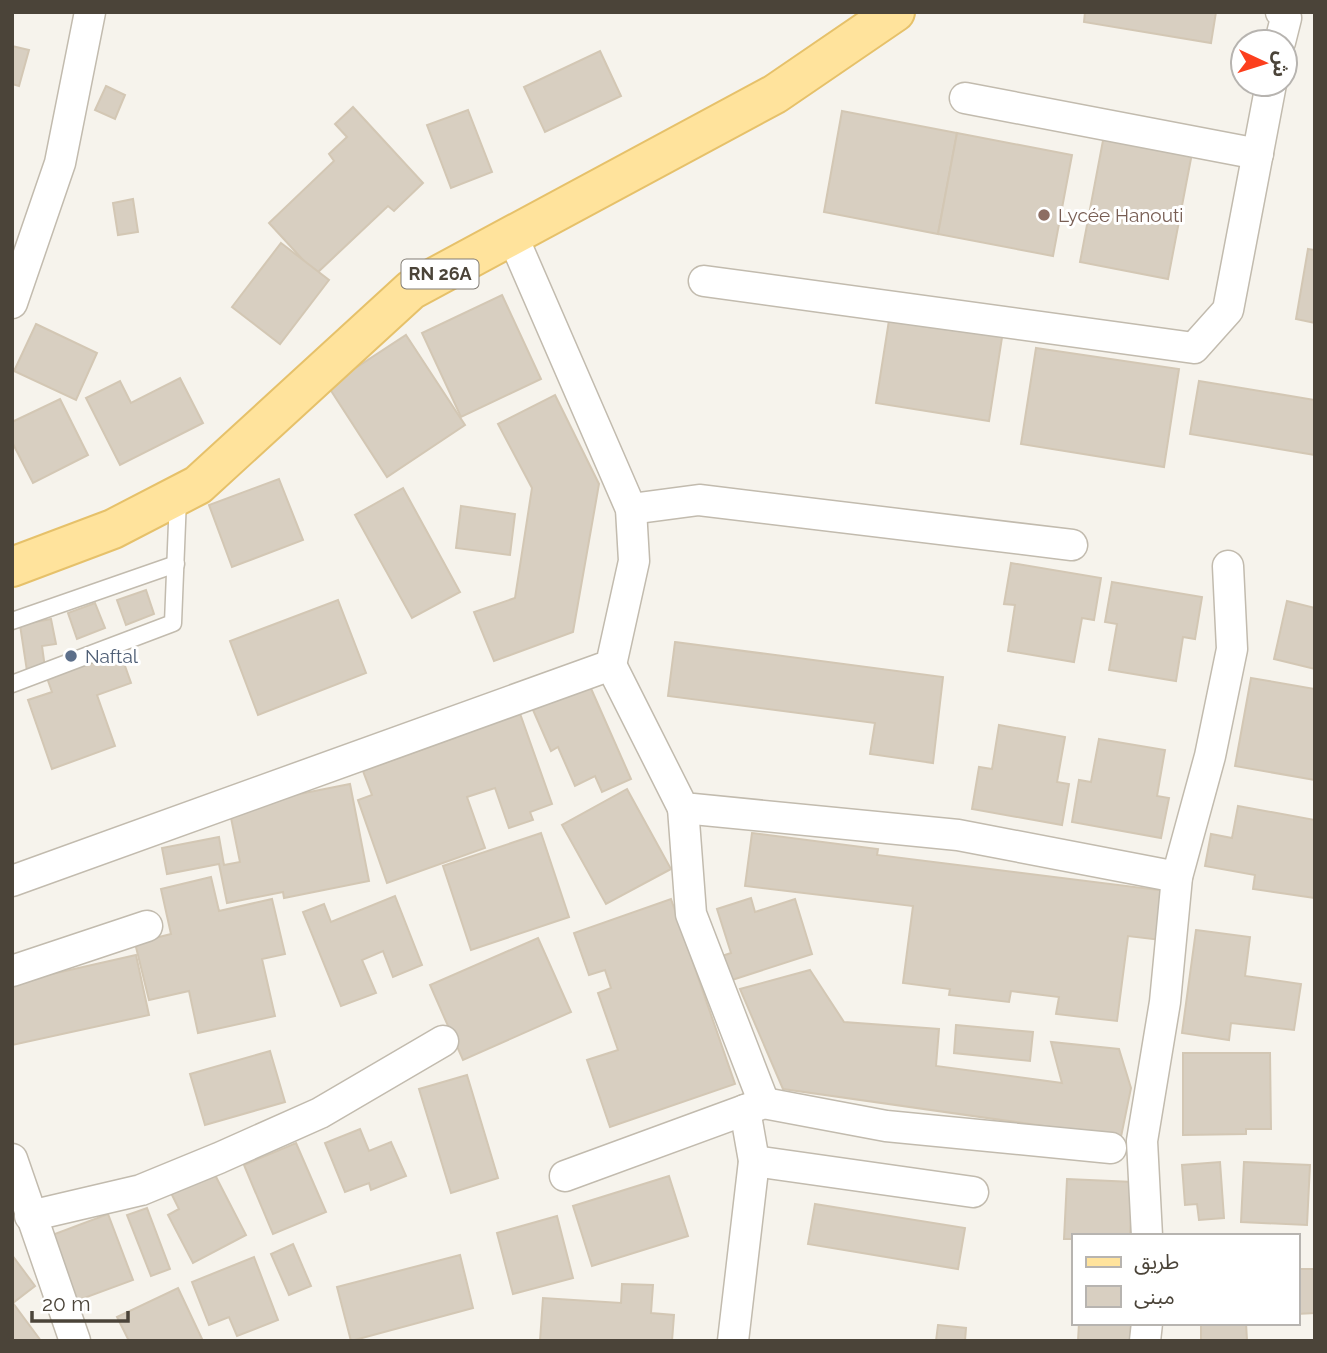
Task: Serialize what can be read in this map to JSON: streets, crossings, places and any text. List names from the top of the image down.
{
  "streets": {
    "main road": ["RN 26A"]
  },
  "places": ["Lycée Hanouti", "Naftal"],
  "legend": ["طريق", "مبنى"],
  "scale_bar": "20 m",
  "north": "right"
}
